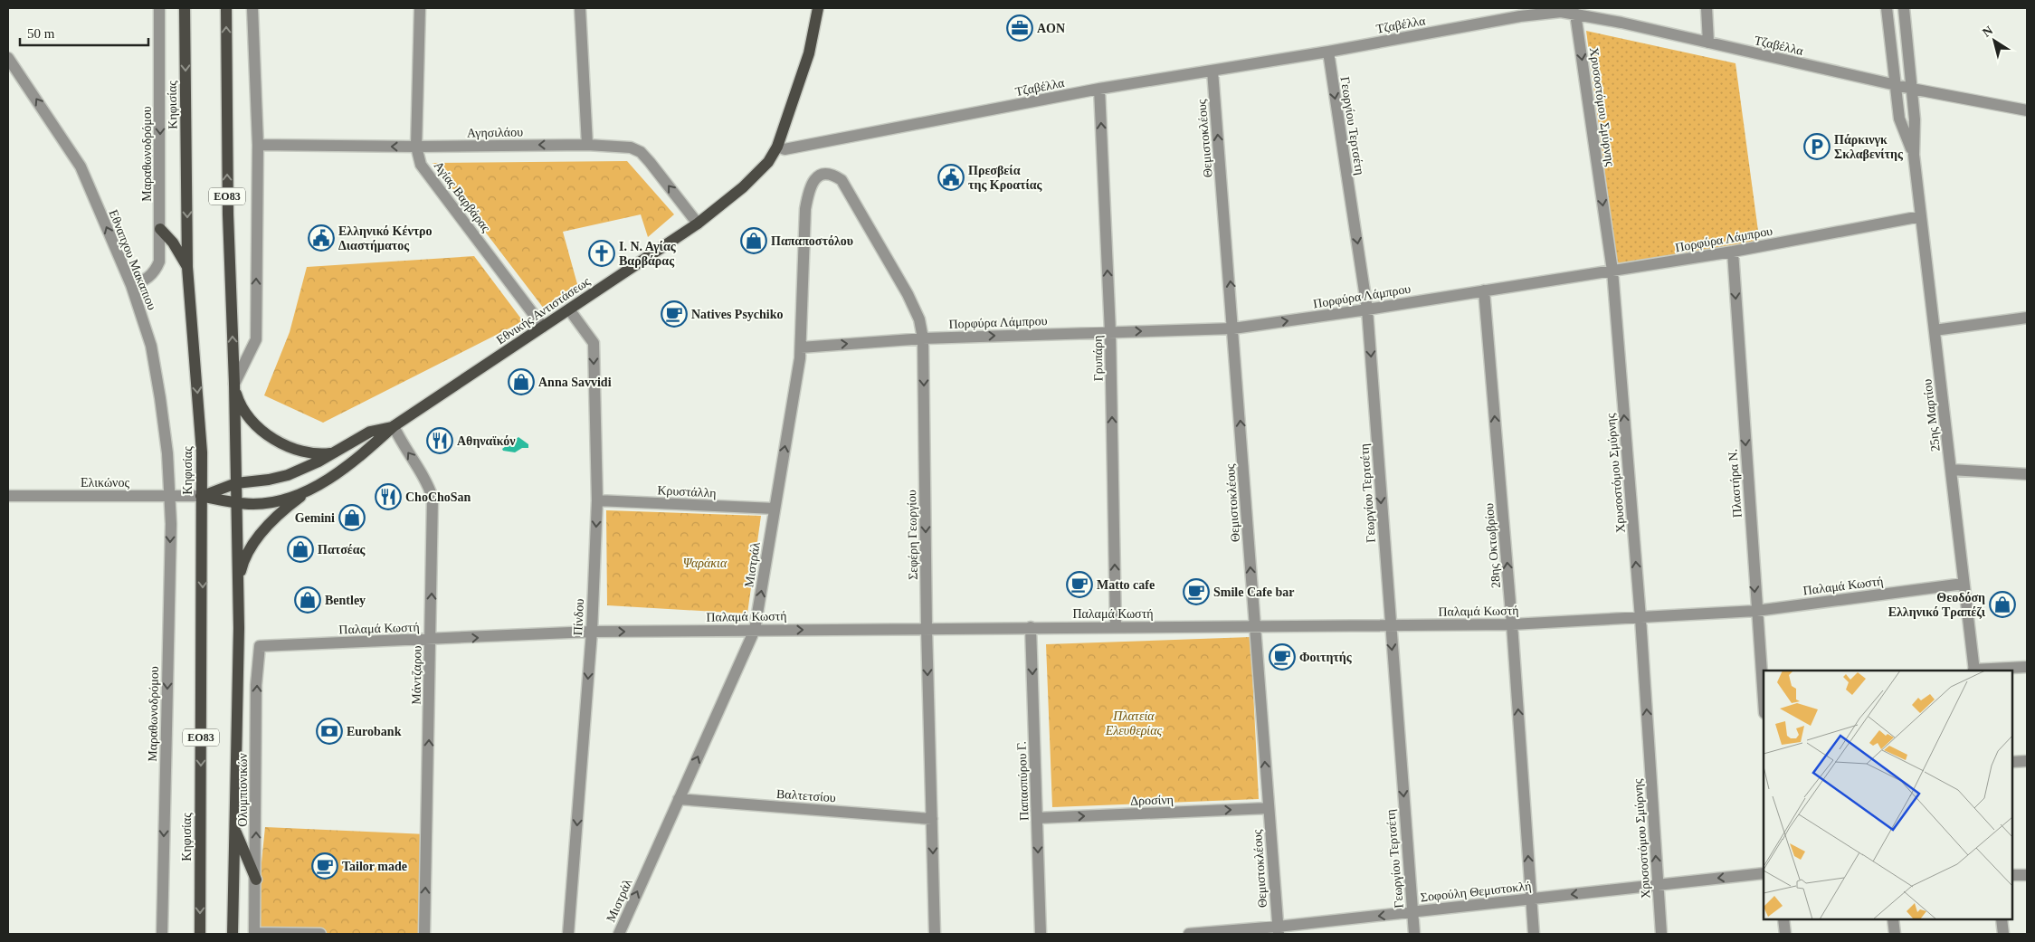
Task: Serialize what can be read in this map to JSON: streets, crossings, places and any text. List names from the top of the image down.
{
  "streets": {
    "main road": ["Κηφισίας", "ΕΟ83", "Εθνικής Αντιστάσεως"],
    "street": [
      "Τζαβέλλα",
      "Χρυσοστόμου Σμύρνης",
      "Γεωργίου Τερτσέτη",
      "Αγησιλάου",
      "Θεμιστοκλέους",
      "Μαραθωνοδρόμου",
      "Αγίας Βαρβάρας",
      "Πορφύρα Λάμπρου",
      "Εθναπχου Μακαπιου",
      "Γρυπάρη",
      "25ης Μαρτίου",
      "Ελικώνος",
      "Πλαστήρα Ν.",
      "Κρυστάλλη",
      "Σεφέρη Γεωργίου",
      "28ης Οκτωβρίου",
      "Μιστράλ",
      "Παλαμά Κωστή",
      "Πίνδου",
      "Μάντζαρου",
      "Παπασπύρου Γ.",
      "Ολυμπιονικών",
      "Βαλτετσίου",
      "Δροσίνη",
      "Σοφούλη Θεμιστοκλή"
    ]
  },
  "crossings": [
    ["Τζαβέλλα", "Χρυσοστόμου Σμύρνης"],
    ["Τζαβέλλα", "Γεωργίου Τερτσέτη"],
    ["Τζαβέλλα", "Θεμιστοκλέους"],
    ["Τζαβέλλα", "Εθνικής Αντιστάσεως"],
    ["Τζαβέλλα", "Γρυπάρη"],
    ["Τζαβέλλα", "25ης Μαρτίου"],
    ["Κηφισίας", "Εθνικής Αντιστάσεως"],
    ["Κηφισίας", "Ελικώνος"],
    ["Χρυσοστόμου Σμύρνης", "Πορφύρα Λάμπρου"],
    ["Χρυσοστόμου Σμύρνης", "Παλαμά Κωστή"],
    ["Χρυσοστόμου Σμύρνης", "Σοφούλη Θεμιστοκλή"],
    ["Γεωργίου Τερτσέτη", "Πορφύρα Λάμπρου"],
    ["Γεωργίου Τερτσέτη", "Παλαμά Κωστή"],
    ["Γεωργίου Τερτσέτη", "Σοφούλη Θεμιστοκλή"],
    ["Αγησιλάου", "Αγίας Βαρβάρας"],
    ["Αγησιλάου", "Εθνικής Αντιστάσεως"],
    ["Θεμιστοκλέους", "Πορφύρα Λάμπρου"],
    ["Θεμιστοκλέους", "Παλαμά Κωστή"],
    ["Θεμιστοκλέους", "Δροσίνη"],
    ["Θεμιστοκλέους", "Σοφούλη Θεμιστοκλή"],
    ["Μαραθωνοδρόμου", "Εθναπχου Μακαπιου"],
    ["Μαραθωνοδρόμου", "Ελικώνος"],
    ["ΕΟ83", "Εθνικής Αντιστάσεως"],
    ["Αγίας Βαρβάρας", "Εθνικής Αντιστάσεως"],
    ["Πορφύρα Λάμπρου", "Γρυπάρη"],
    ["Πορφύρα Λάμπρου", "25ης Μαρτίου"],
    ["Πορφύρα Λάμπρου", "Πλαστήρα Ν."],
    ["Πορφύρα Λάμπρου", "Σεφέρη Γεωργίου"],
    ["Πορφύρα Λάμπρου", "28ης Οκτωβρίου"],
    ["Πορφύρα Λάμπρου", "Μιστράλ"],
    ["Εθναπχου Μακαπιου", "Ελικώνος"],
    ["Εθνικής Αντιστάσεως", "Ελικώνος"],
    ["Εθνικής Αντιστάσεως", "Πίνδου"],
    ["Εθνικής Αντιστάσεως", "Μάντζαρου"],
    ["Γρυπάρη", "Παλαμά Κωστή"],
    ["25ης Μαρτίου", "Παλαμά Κωστή"],
    ["Πλαστήρα Ν.", "Παλαμά Κωστή"],
    ["Κρυστάλλη", "Μιστράλ"],
    ["Κρυστάλλη", "Πίνδου"],
    ["Σεφέρη Γεωργίου", "Μιστράλ"],
    ["Σεφέρη Γεωργίου", "Παλαμά Κωστή"],
    ["Σεφέρη Γεωργίου", "Βαλτετσίου"],
    ["28ης Οκτωβρίου", "Παλαμά Κωστή"],
    ["28ης Οκτωβρίου", "Σοφούλη Θεμιστοκλή"],
    ["Μιστράλ", "Παλαμά Κωστή"],
    ["Μιστράλ", "Βαλτετσίου"],
    ["Παλαμά Κωστή", "Πίνδου"],
    ["Παλαμά Κωστή", "Μάντζαρου"],
    ["Παλαμά Κωστή", "Παπασπύρου Γ."],
    ["Παλαμά Κωστή", "Ολυμπιονικών"],
    ["Παπασπύρου Γ.", "Δροσίνη"]
  ],
  "one_way": [
    "Γεωργίου Τερτσέτη",
    "Αγησιλάου",
    "Θεμιστοκλέους",
    "Πορφύρα Λάμπρου",
    "Εθναπχου Μακαπιου",
    "Γρυπάρη",
    "Πλαστήρα Ν.",
    "Σεφέρη Γεωργίου",
    "28ης Οκτωβρίου",
    "Μιστράλ",
    "Πίνδου",
    "Μάντζαρου",
    "Παπασπύρου Γ.",
    "Ολυμπιονικών",
    "Δροσίνη",
    "Σοφούλη Θεμιστοκλή"
  ],
  "parks": ["Ψαράκια", "Πλατεία Ελευθερίας"],
  "places": {
    "office": ["AON"],
    "parking": ["Πάρκινγκ Σκλαβενίτης"],
    "public building": ["Πρεσβεία της Κροατίας", "Ελληνικό Κέντρο Διαστήματος"],
    "shop": [
      "Παπαποστόλου",
      "Anna Savvidi",
      "Gemini",
      "Πατσέας",
      "Bentley",
      "Θεοδόση Ελληνικό Τραπέζι"
    ],
    "church": ["Ι. Ν. Αγίας Βαρβάρας"],
    "cafe": [
      "Natives Psychiko",
      "Matto cafe",
      "Smile Cafe bar",
      "Φοιτητής",
      "Tailor made"
    ],
    "restaurant": ["Αθηναϊκόν", "ChoChoSan"],
    "bank": ["Eurobank"]
  },
  "scale_bar": "50 m",
  "north": "top left"
}
